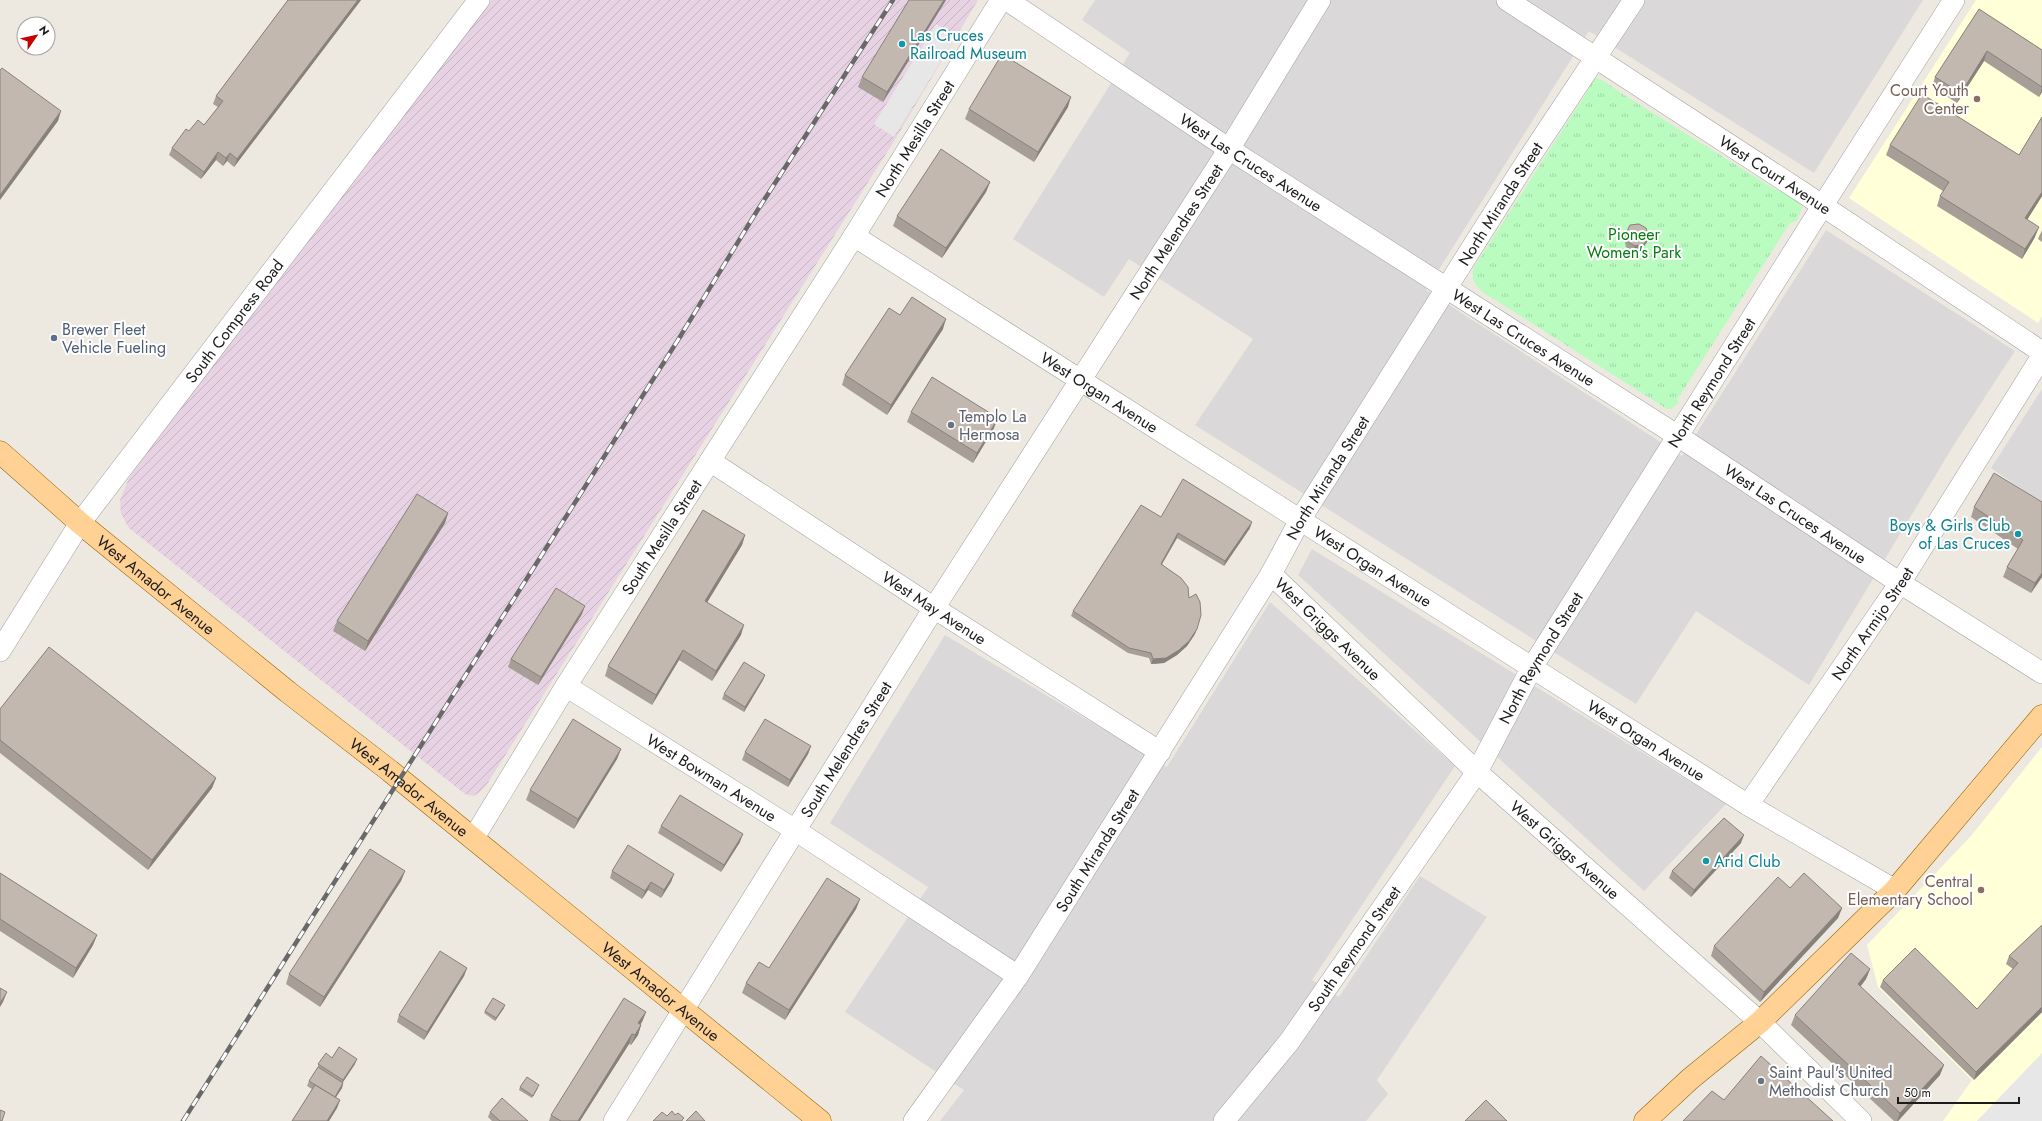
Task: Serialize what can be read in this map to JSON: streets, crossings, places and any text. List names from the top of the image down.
{
  "streets": {
    "main road": ["West Amador Avenue"],
    "street": [
      "North Mesilla Street",
      "West Las Cruces Avenue",
      "West Court Avenue",
      "North Miranda Street",
      "North Melendres Street",
      "South Compress Road",
      "North Reymond Street",
      "West Organ Avenue",
      "South Mesilla Street",
      "West May Avenue",
      "North Armijo Street",
      "West Griggs Avenue",
      "South Melendres Street",
      "West Bowman Avenue",
      "South Miranda Street",
      "South Reymond Street"
    ]
  },
  "crossings": [
    ["North Mesilla Street", "West Organ Avenue"],
    ["North Mesilla Street", "South Mesilla Street"],
    ["West Las Cruces Avenue", "North Miranda Street"],
    ["West Las Cruces Avenue", "North Melendres Street"],
    ["West Las Cruces Avenue", "North Reymond Street"],
    ["West Las Cruces Avenue", "North Armijo Street"],
    ["West Court Avenue", "North Miranda Street"],
    ["West Court Avenue", "North Reymond Street"],
    ["North Miranda Street", "West Organ Avenue"],
    ["North Miranda Street", "West Griggs Avenue"],
    ["North Miranda Street", "South Miranda Street"],
    ["North Melendres Street", "West Organ Avenue"],
    ["North Melendres Street", "South Melendres Street"],
    ["South Compress Road", "West Amador Avenue"],
    ["North Reymond Street", "West Organ Avenue"],
    ["North Reymond Street", "West Griggs Avenue"],
    ["North Reymond Street", "South Reymond Street"],
    ["West Organ Avenue", "South Mesilla Street"],
    ["West Organ Avenue", "North Armijo Street"],
    ["West Organ Avenue", "South Melendres Street"],
    ["South Mesilla Street", "West Amador Avenue"],
    ["South Mesilla Street", "West May Avenue"],
    ["South Mesilla Street", "West Bowman Avenue"],
    ["West Amador Avenue", "South Melendres Street"],
    ["West May Avenue", "South Melendres Street"],
    ["West May Avenue", "South Miranda Street"],
    ["West Griggs Avenue", "South Miranda Street"],
    ["West Griggs Avenue", "South Reymond Street"],
    ["South Melendres Street", "West Bowman Avenue"],
    ["West Bowman Avenue", "South Miranda Street"]
  ],
  "parks": ["Pioneer Women's Park"],
  "places": [
    "Las Cruces Railroad Museum",
    "Court Youth Center",
    "Brewer Fleet Vehicle Fueling",
    "Templo La Hermosa",
    "Boys & Girls Club of Las Cruces",
    "Arid Club",
    "Central Elementary School",
    "Saint Paul's United Methodist Church"
  ],
  "scale_bar": "50 m",
  "north": "top right"
}
